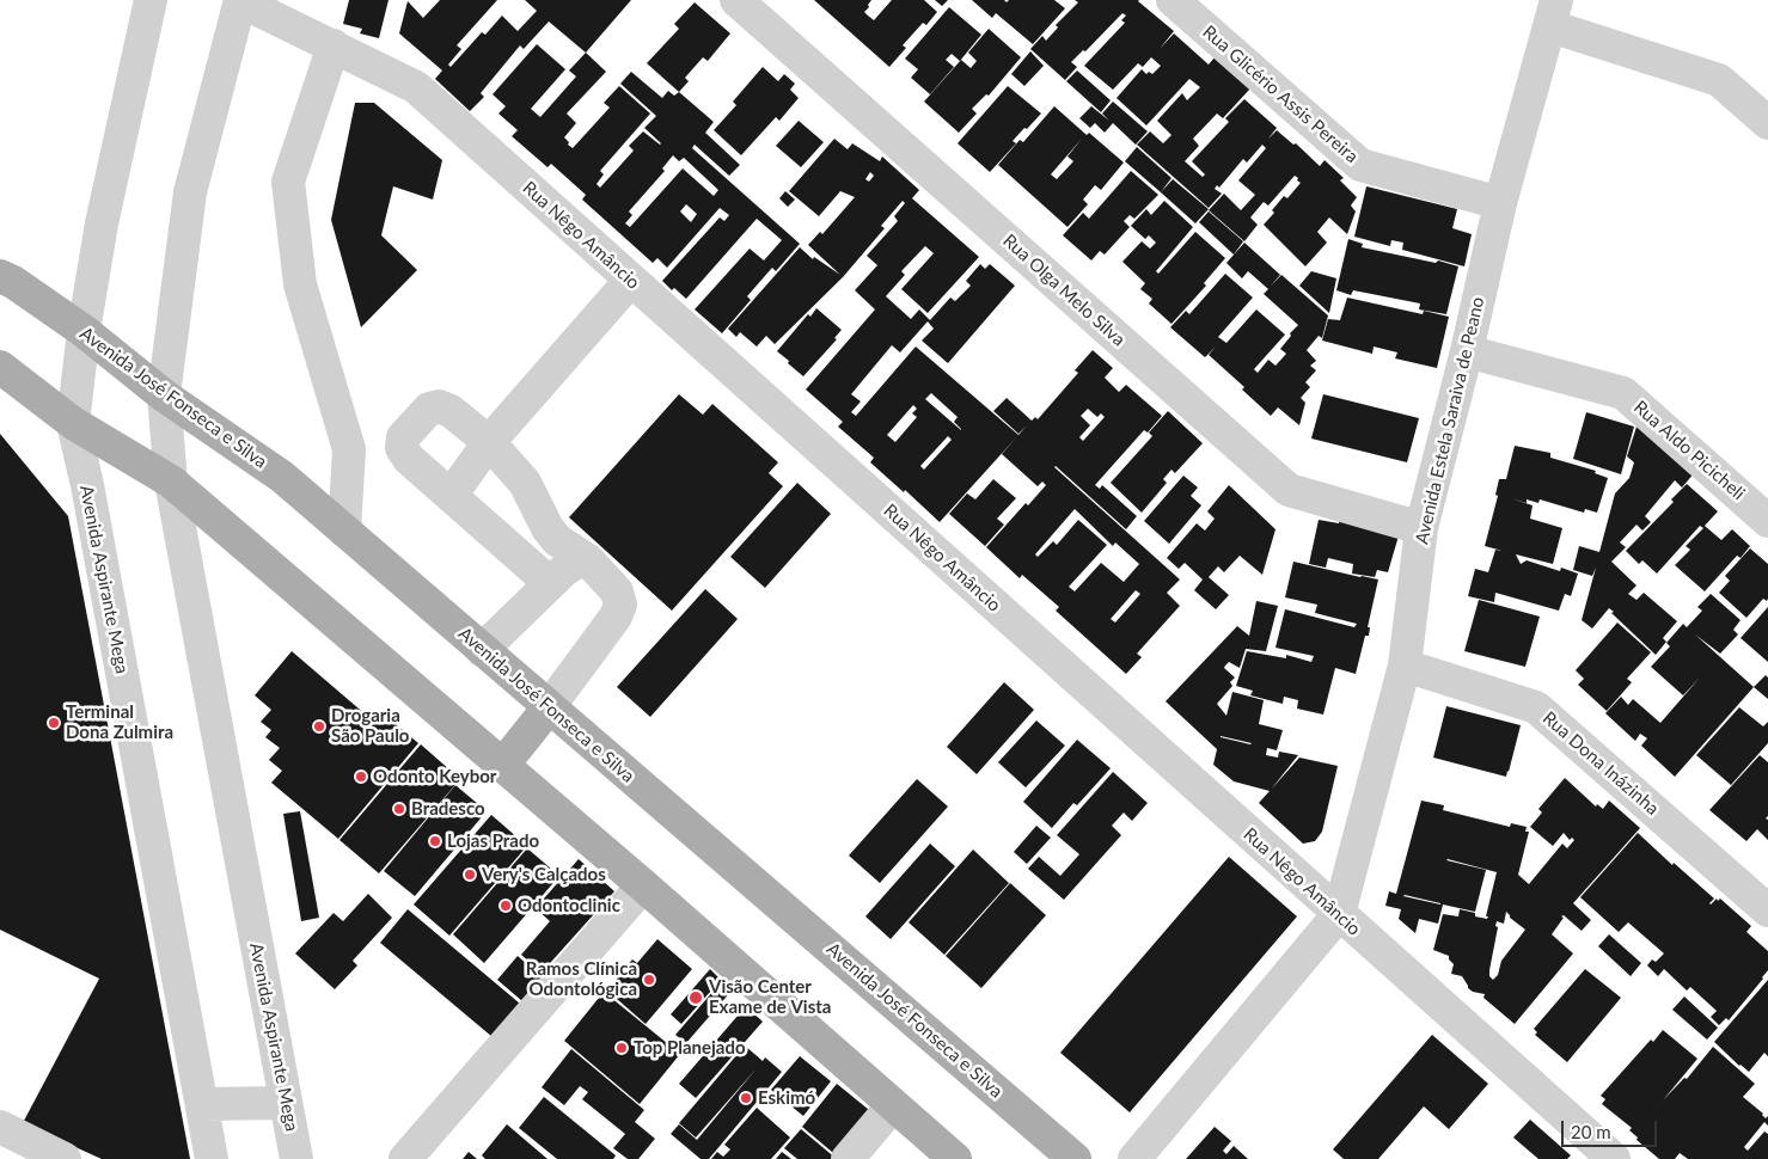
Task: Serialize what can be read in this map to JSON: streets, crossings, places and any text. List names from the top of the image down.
{
  "streets": {
    "main road": ["Avenida José Fonseca e Silva"],
    "street": [
      "Rua Glicério Assis Pereira",
      "Rua Nêgo Amâncio",
      "Rua Olga Melo Silva",
      "Avenida Estela Saraiva de Peano",
      "Rua Aldo Picicheli",
      "Avenida Aspirante Mega",
      "Rua Dona Inázinha"
    ]
  },
  "crossings": [
    ["Rua Glicério Assis Pereira", "Avenida Estela Saraiva de Peano"],
    ["Rua Nêgo Amâncio", "Avenida Estela Saraiva de Peano"],
    ["Rua Nêgo Amâncio", "Avenida Aspirante Mega"],
    ["Rua Olga Melo Silva", "Avenida Estela Saraiva de Peano"],
    ["Avenida José Fonseca e Silva", "Avenida Aspirante Mega"],
    ["Avenida Estela Saraiva de Peano", "Rua Aldo Picicheli"],
    ["Avenida Estela Saraiva de Peano", "Rua Dona Inázinha"]
  ],
  "places": [
    "Terminal Dona Zulmira",
    "Drogaria São Paulo",
    "Odonto Keybor",
    "Bradesco",
    "Lojas Prado",
    "Very's Calçados",
    "Odontoclinic",
    "Ramos Clínica Odontológica",
    "Visão Center Exame de Vista",
    "Top Planejado",
    "Eskimó"
  ],
  "scale_bar": "20 m"
}
